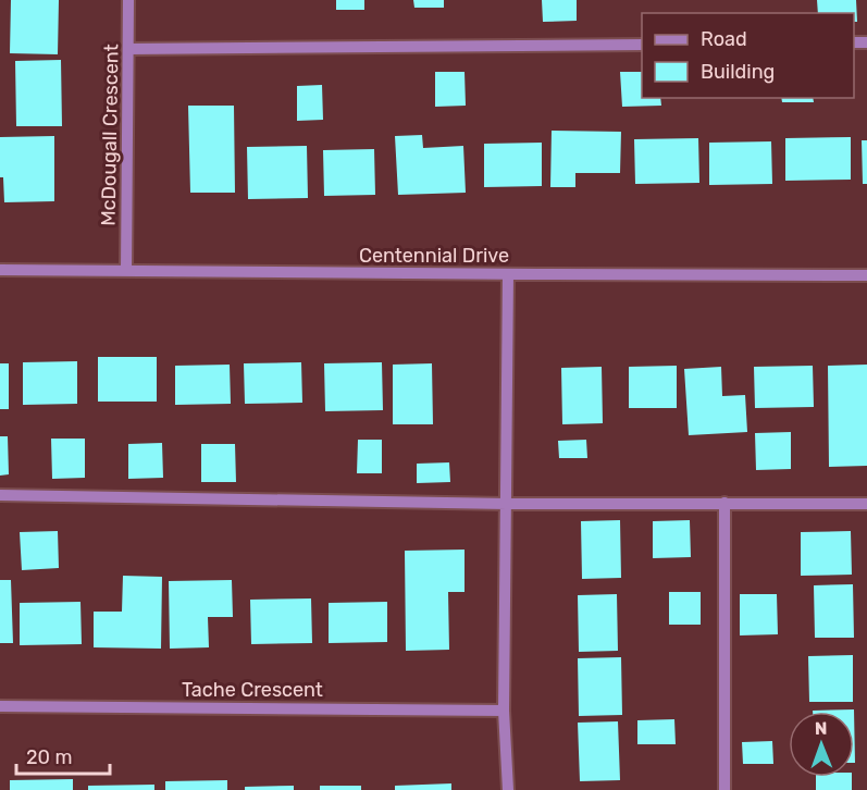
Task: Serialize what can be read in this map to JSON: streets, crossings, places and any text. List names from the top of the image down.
{
  "streets": {
    "street": ["McDougall Crescent", "Centennial Drive", "Tache Crescent"]
  },
  "crossings": [
    ["McDougall Crescent", "Centennial Drive"]
  ],
  "legend": ["Road", "Building"],
  "scale_bar": "20 m",
  "north": "top"
}
